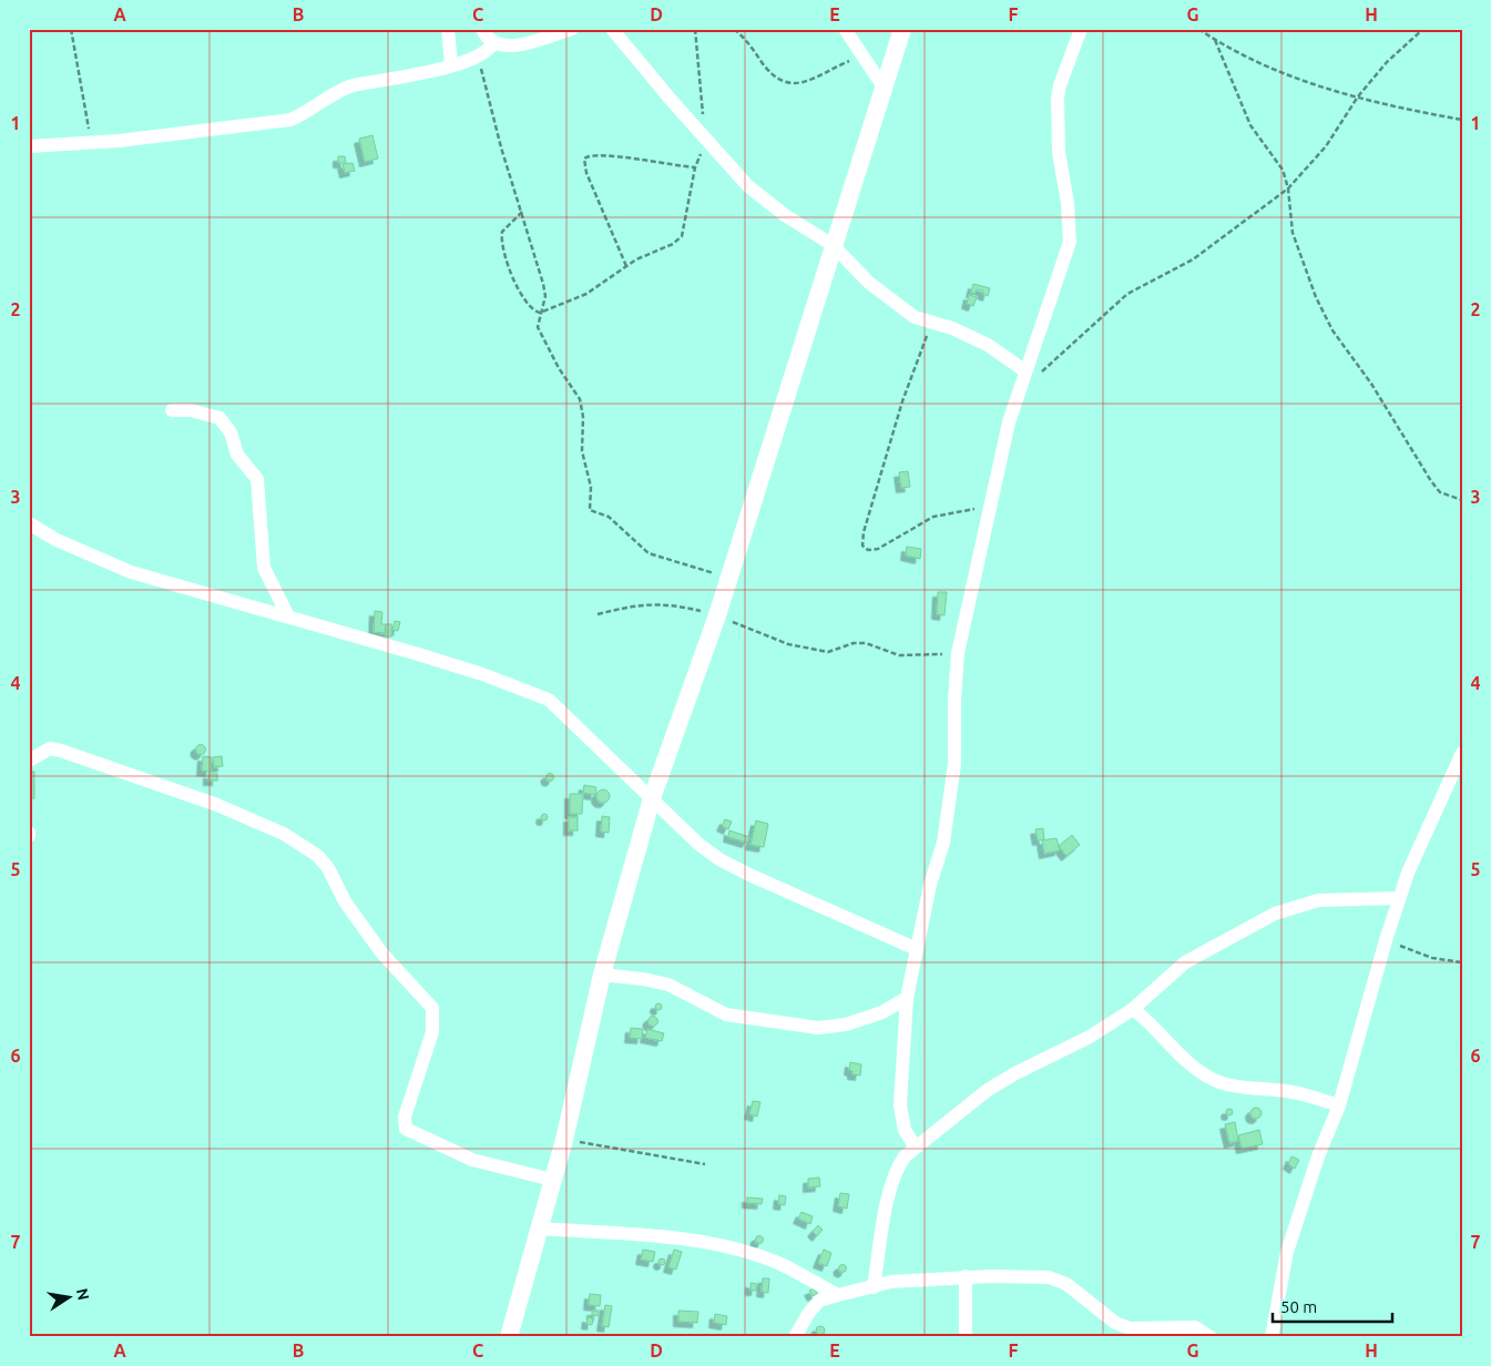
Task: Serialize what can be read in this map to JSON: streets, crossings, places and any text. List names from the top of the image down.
{
  "scale_bar": "50 m",
  "north": "right",
  "grid": {
    "columns": [
      "A",
      "B",
      "C",
      "D",
      "E",
      "F",
      "G",
      "H"
    ],
    "rows": [
      "1",
      "2",
      "3",
      "4",
      "5",
      "6",
      "7"
    ]
  }
}
